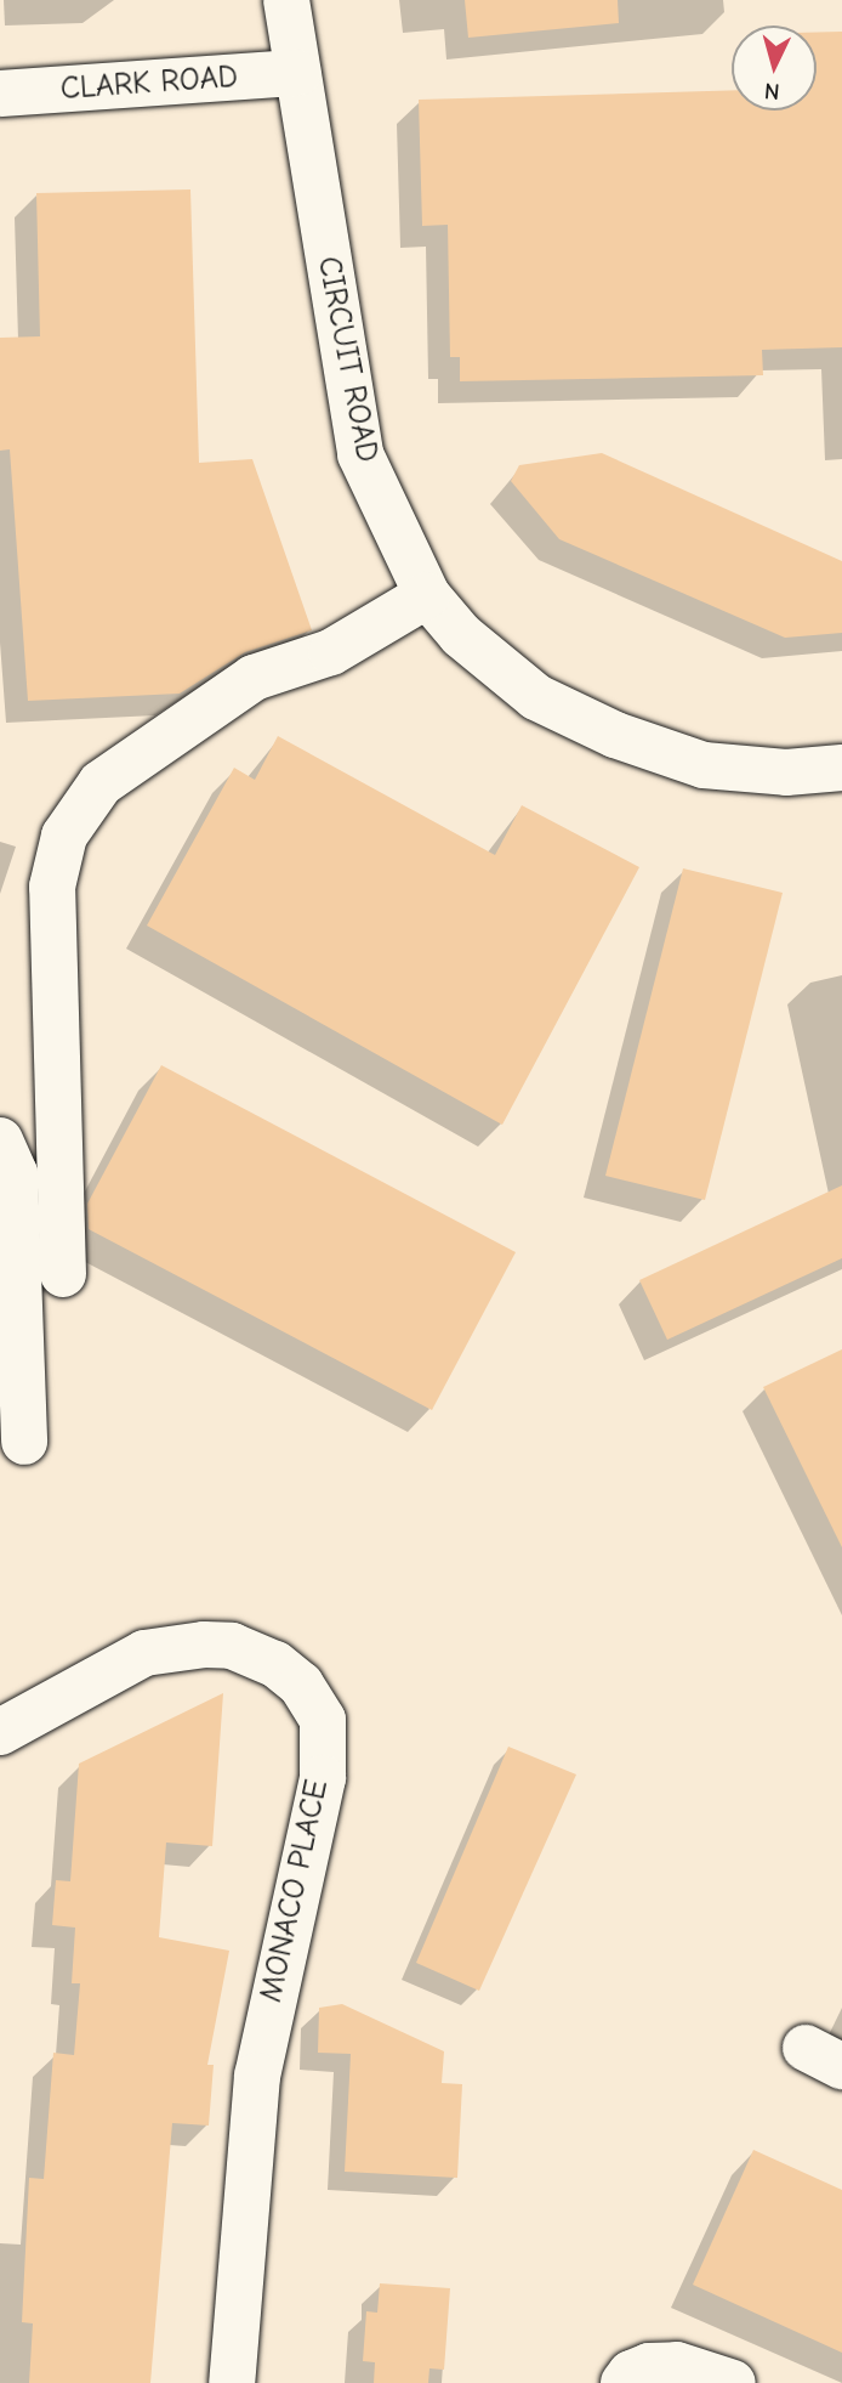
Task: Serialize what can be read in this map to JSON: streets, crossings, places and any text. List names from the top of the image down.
{
  "streets": {
    "lane": ["CLARK ROAD", "CIRCUIT ROAD", "MONACO PLACE"]
  },
  "crossings": [
    ["CLARK ROAD", "CIRCUIT ROAD"]
  ],
  "north": "bottom"
}
